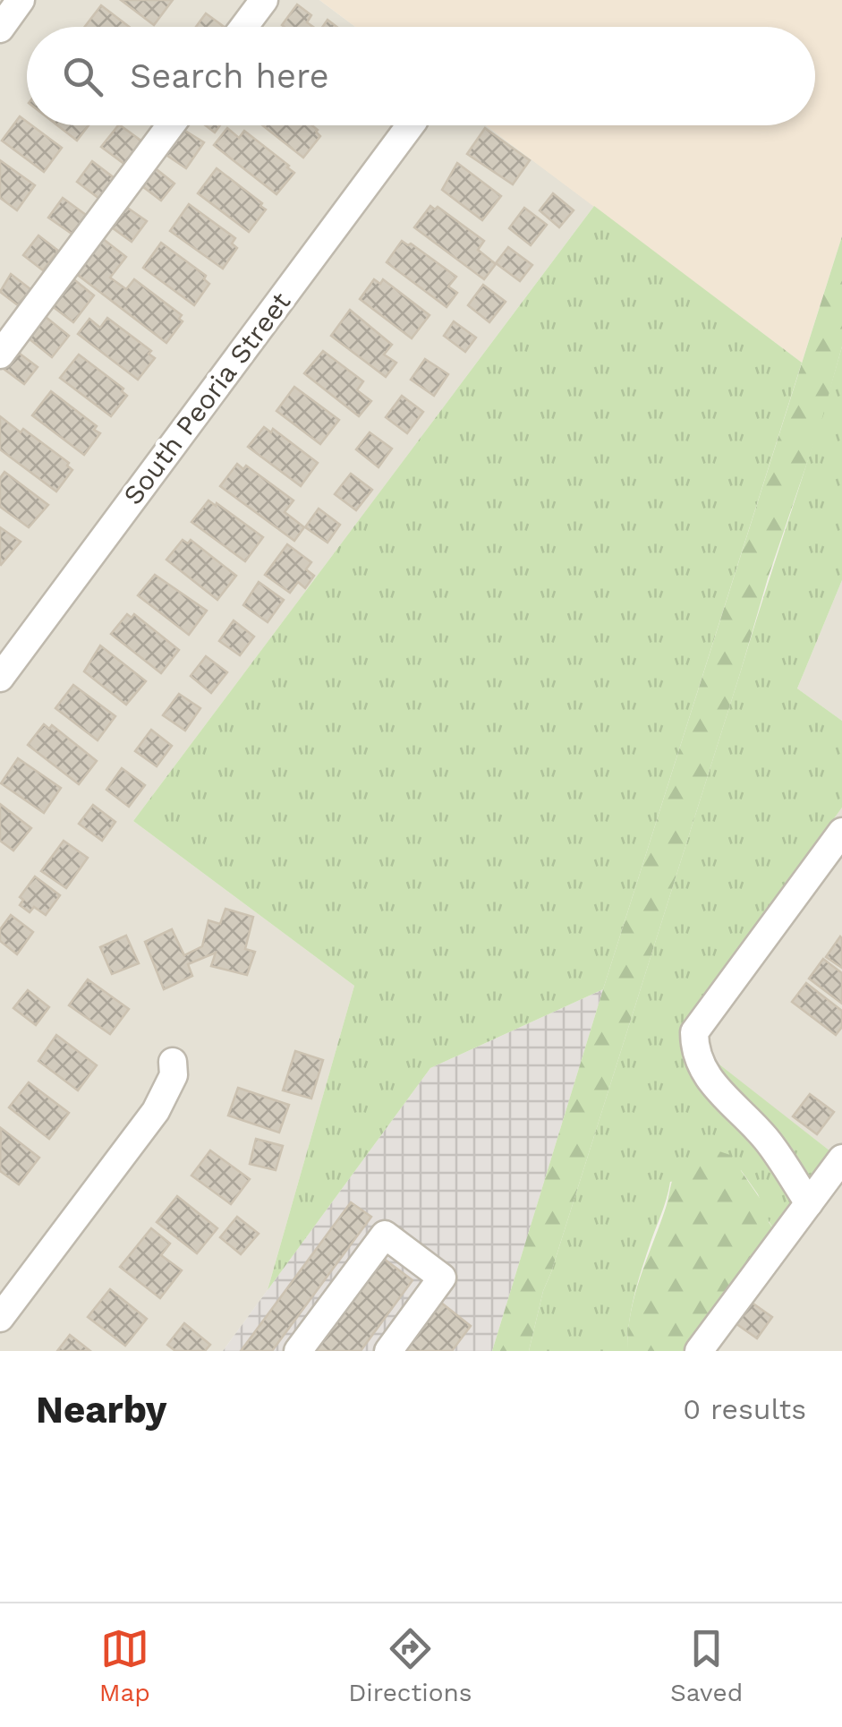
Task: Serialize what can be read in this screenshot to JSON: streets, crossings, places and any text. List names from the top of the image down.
{
  "streets": {
    "street": ["South Peoria Street"]
  },
  "page": {
    "search": "Search here",
    "heading": ["Nearby", "0 results"],
    "nav": ["Map", "Directions", "Saved"]
  }
}
